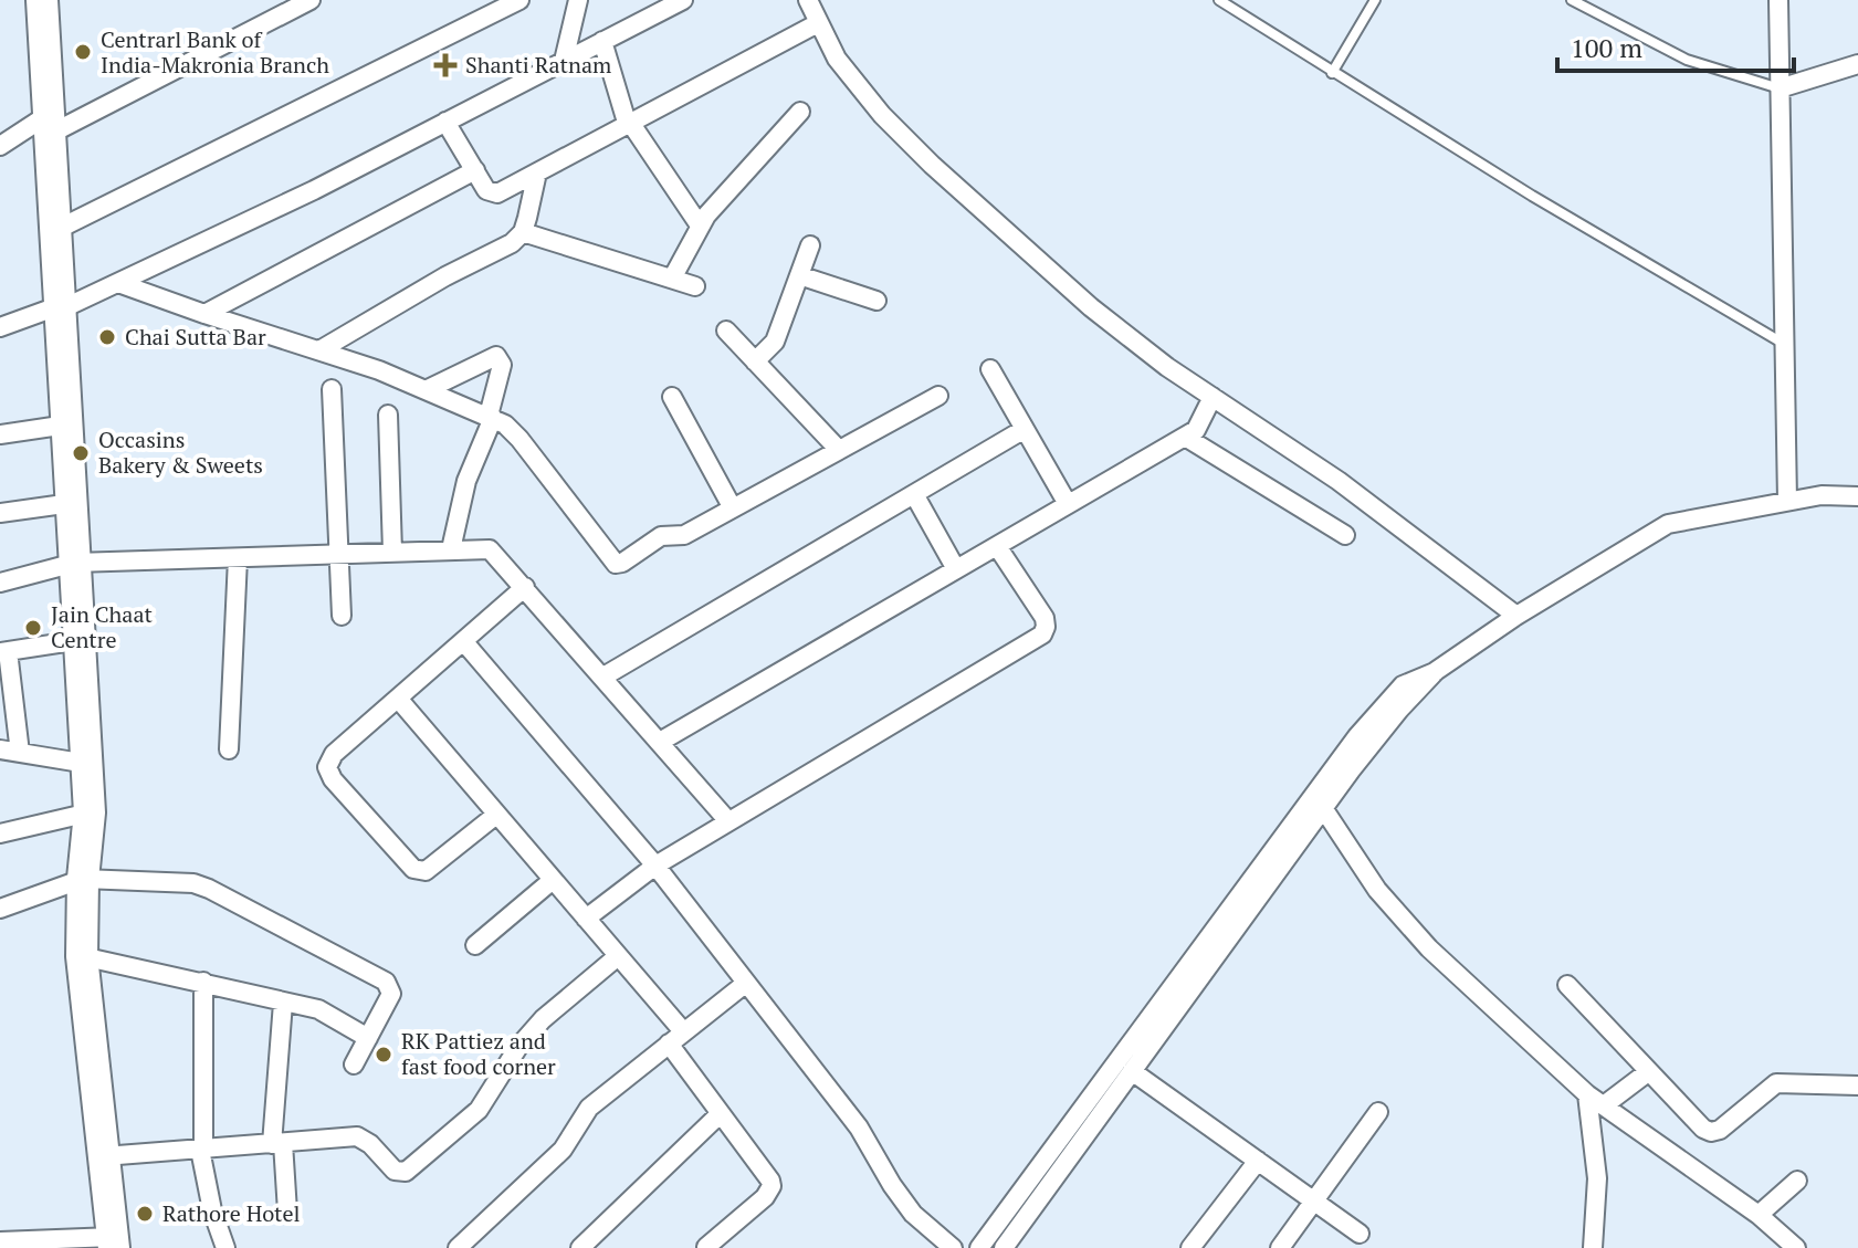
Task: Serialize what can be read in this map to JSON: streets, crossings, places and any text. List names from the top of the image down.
{
  "places": {
    "other": [
      "Centrarl Bank of India-Makronia Branch",
      "Chai Sutta Bar",
      "Occasins Bakery & Sweets",
      "Jain Chaat Centre",
      "RK Pattiez and fast food corner",
      "Rathore Hotel"
    ],
    "health": ["Shanti Ratnam"]
  },
  "scale_bar": "100 m"
}
